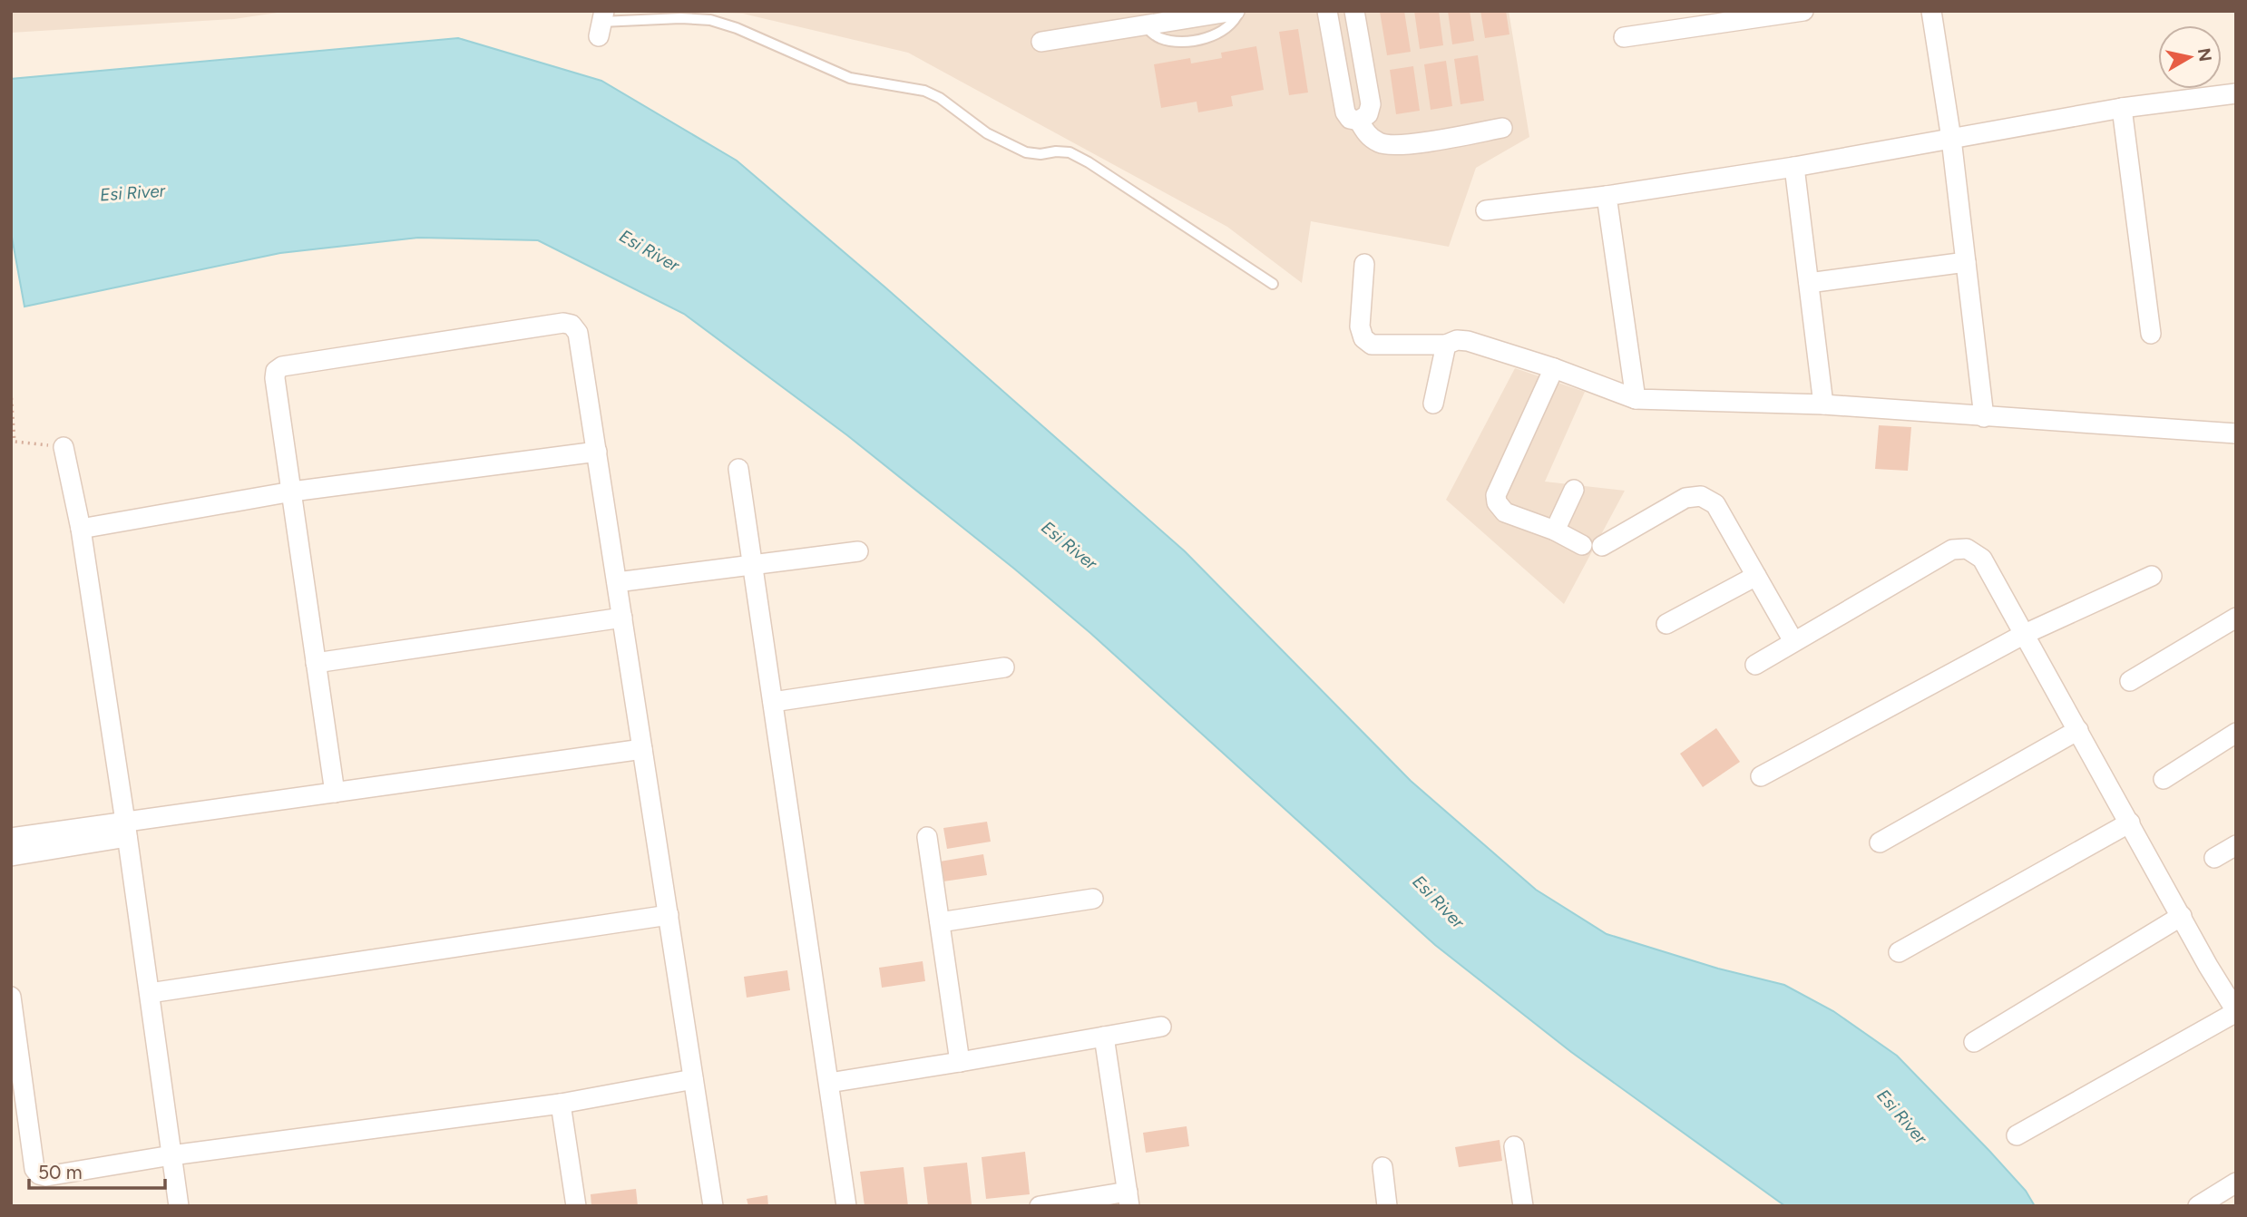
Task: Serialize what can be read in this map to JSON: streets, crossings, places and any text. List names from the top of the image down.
{
  "water": ["Esi River"],
  "scale_bar": "50 m",
  "north": "right"
}
